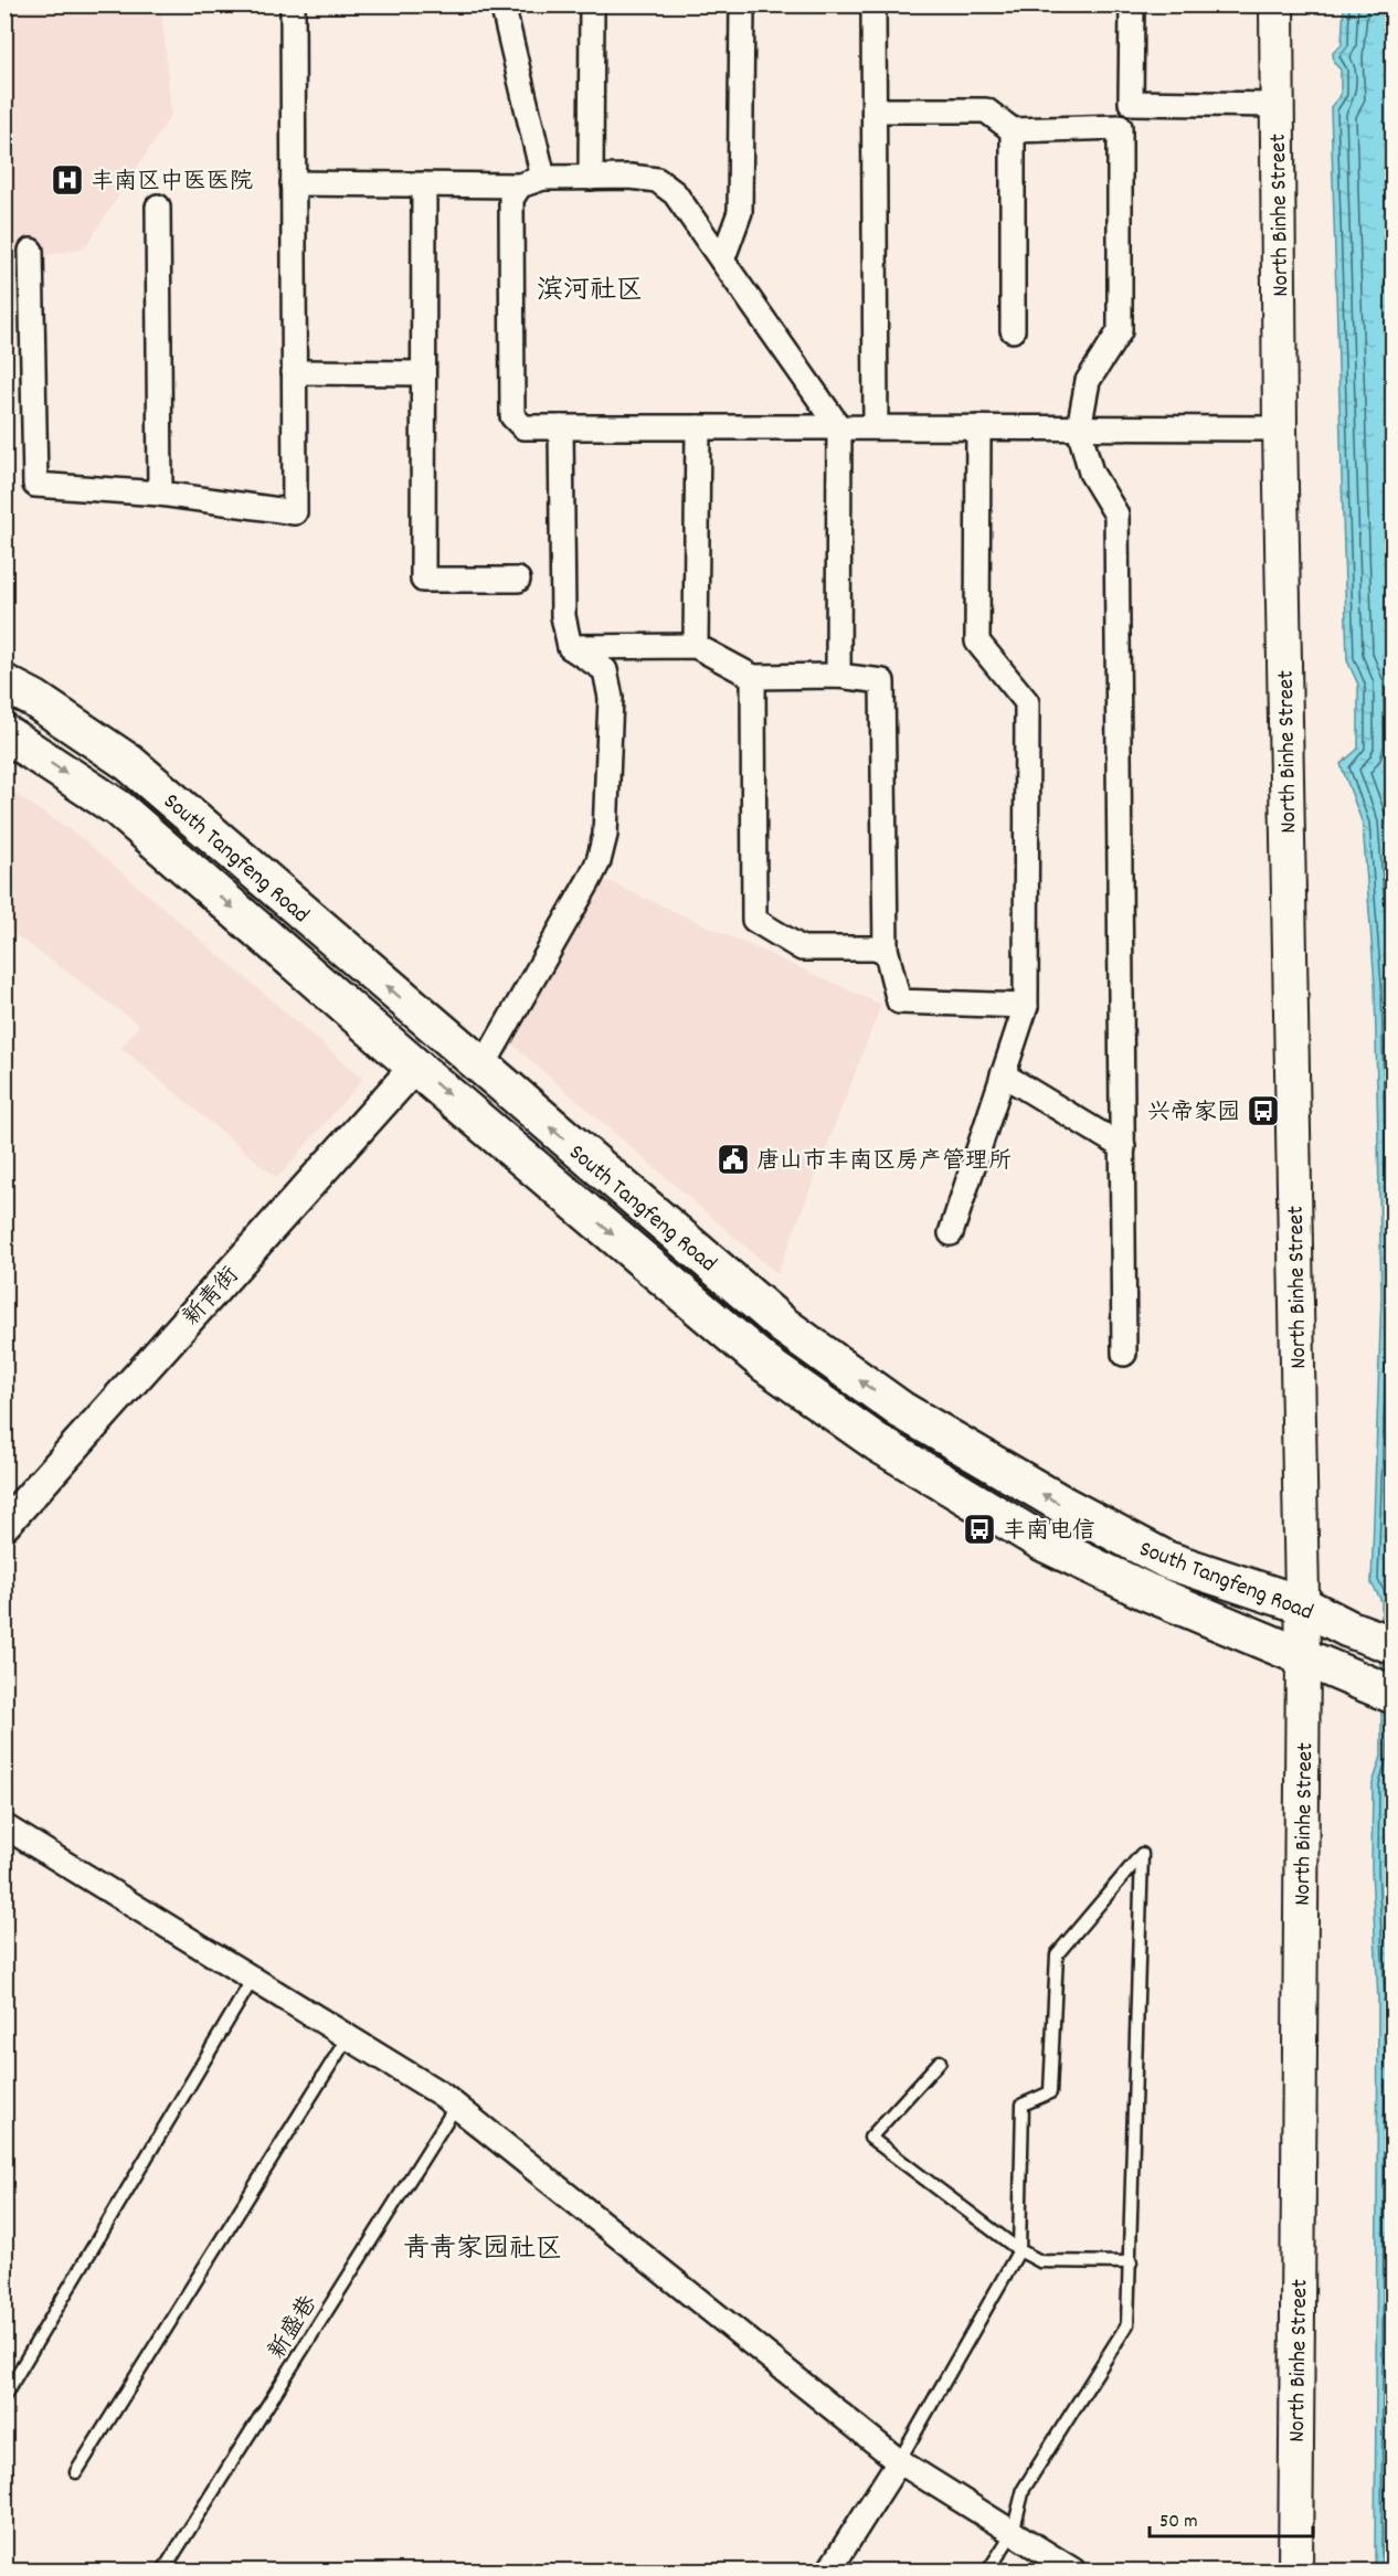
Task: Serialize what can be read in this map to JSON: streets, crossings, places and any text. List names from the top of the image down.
{
  "streets": {
    "main road": ["North Binhe Street", "South Tangfeng Road"],
    "street": ["新青街"],
    "lane": ["新盛巷"]
  },
  "crossings": [
    ["North Binhe Street", "South Tangfeng Road"],
    ["South Tangfeng Road", "新青街"]
  ],
  "districts": ["滨河社区", "青青家园社区"],
  "places": {
    "hospital": ["丰南区中医医院"],
    "bus stop": ["兴帝家园", "丰南电信"],
    "public building": ["唐山市丰南区房产管理所"]
  },
  "scale_bar": "50 m"
}
